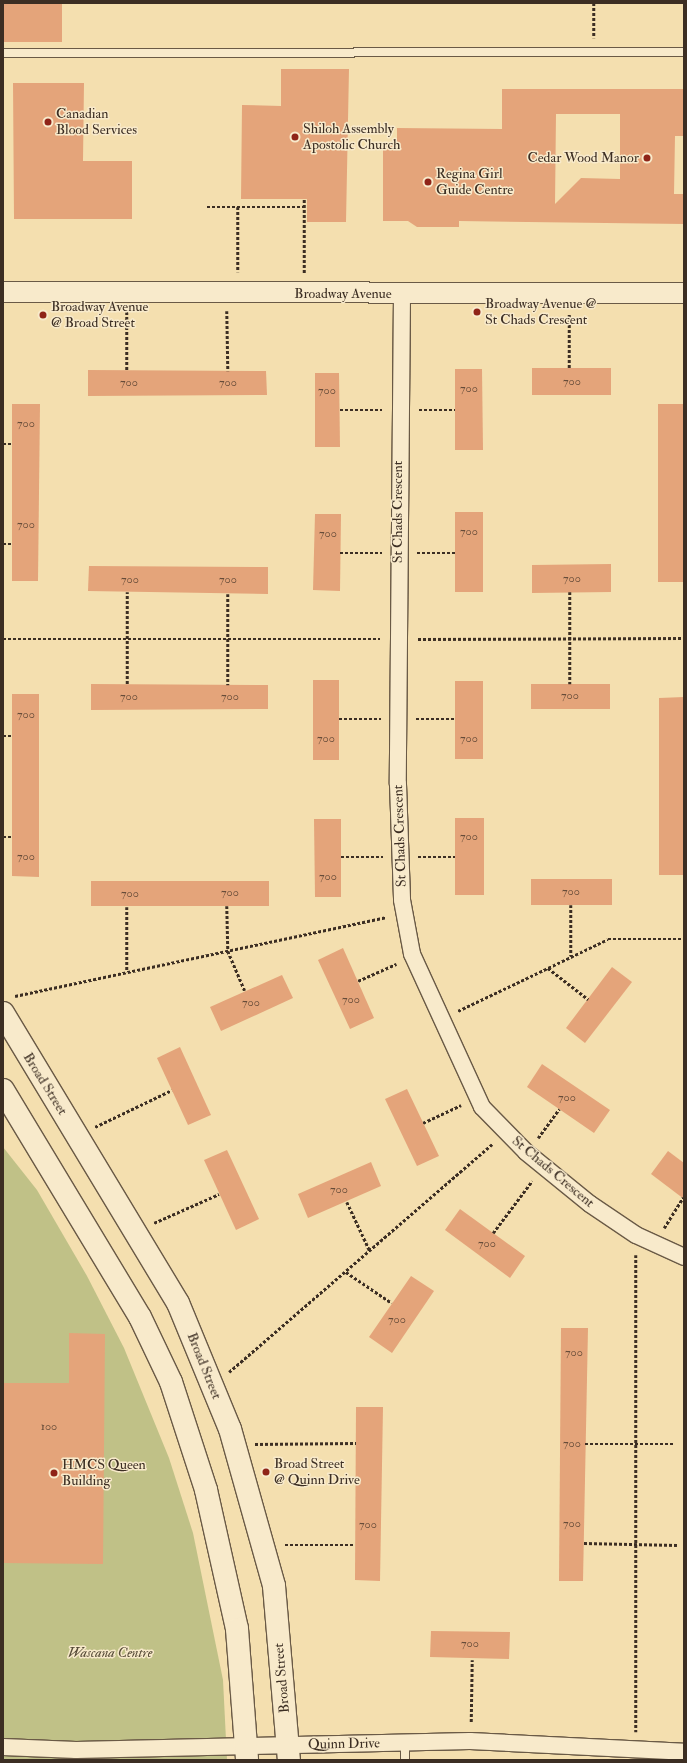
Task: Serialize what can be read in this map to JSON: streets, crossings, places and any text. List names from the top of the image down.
{
  "streets": {
    "main road": ["Broad Street"],
    "street": ["Broadway Avenue", "St Chads Crescent", "Quinn Drive"]
  },
  "crossings": [
    ["Broadway Avenue", "St Chads Crescent"],
    ["Broad Street", "Quinn Drive"]
  ],
  "parks": ["Wascana Centre"],
  "places": [
    "Canadian Blood Services",
    "Shiloh Assembly Apostolic Church",
    "Cedar Wood Manor",
    "Regina Girl Guide Centre",
    "Broadway Avenue @ St Chads Crescent",
    "Broadway Avenue @ Broad Street",
    "Broad Street @ Quinn Drive",
    "HMCS Queen Building"
  ],
  "house_numbers": [
    "700",
    "700",
    "700",
    "700",
    "700",
    "700",
    "700",
    "700",
    "700",
    "700",
    "700",
    "700",
    "700",
    "700",
    "700",
    "700",
    "700",
    "700",
    "700",
    "700",
    "700",
    "700",
    "700",
    "700",
    "700",
    "700",
    "700",
    "700",
    "700",
    "700",
    "700",
    "100",
    "700",
    "700",
    "700",
    "700"
  ]
}
